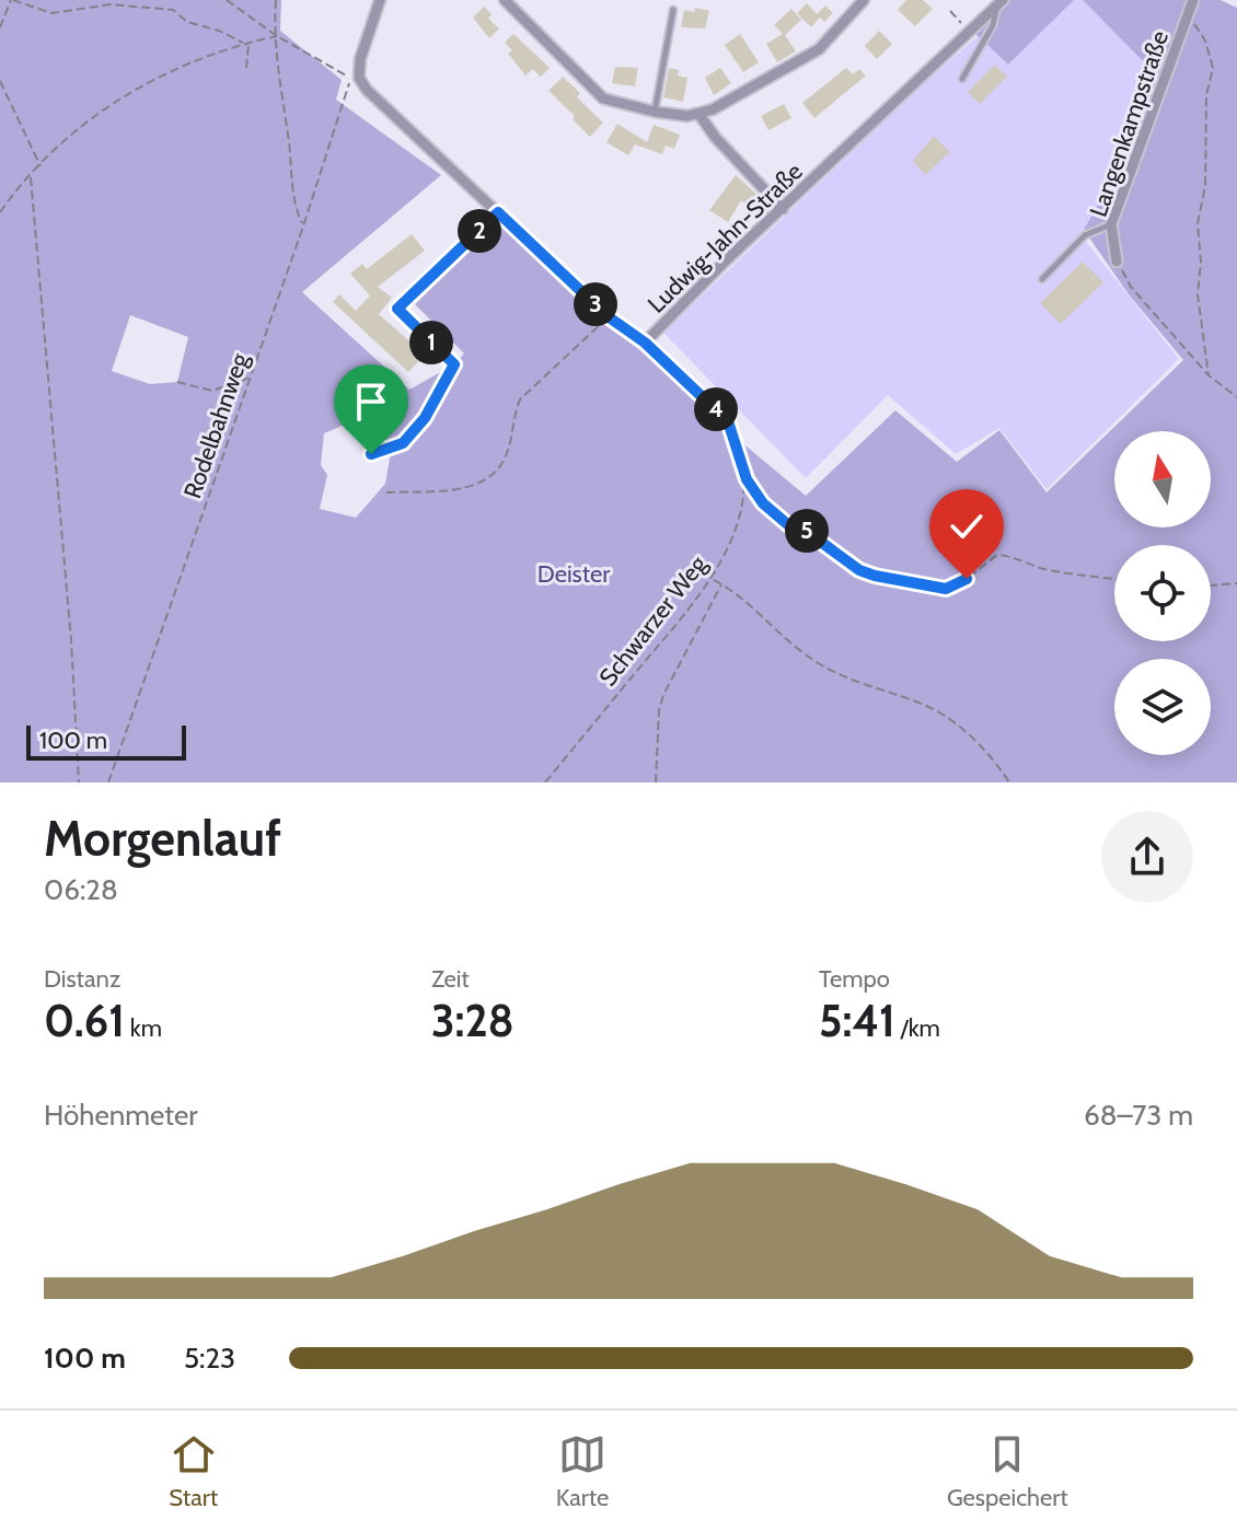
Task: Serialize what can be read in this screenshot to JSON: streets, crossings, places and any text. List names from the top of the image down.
{
  "streets": {
    "street": ["Langenkampstraße", "Ludwig-Jahn-Straße"],
    "path": ["Rodelbahnweg", "Schwarzer Weg"]
  },
  "crossings": [
    ["Ludwig-Jahn-Straße", "Rodelbahnweg"]
  ],
  "parks": ["Deister"],
  "scale_bar": "100 m",
  "north": "top",
  "page": {
    "pins": [
      "2",
      "3",
      "1",
      "4",
      "5"
    ],
    "scale": "100 m",
    "heading": ["Morgenlauf", "06:28"],
    "stats": [
      ["Distanz", "0.61 km"],
      ["Zeit", "3:28"],
      ["Tempo", "5:41 /km"]
    ],
    "chart": ["Höhenmeter", "68–73 m"],
    "list": [
      {
        "name": "100 m",
        "note": "5:23"
      }
    ],
    "tabs": ["Start", "Karte", "Gespeichert"]
  }
}
